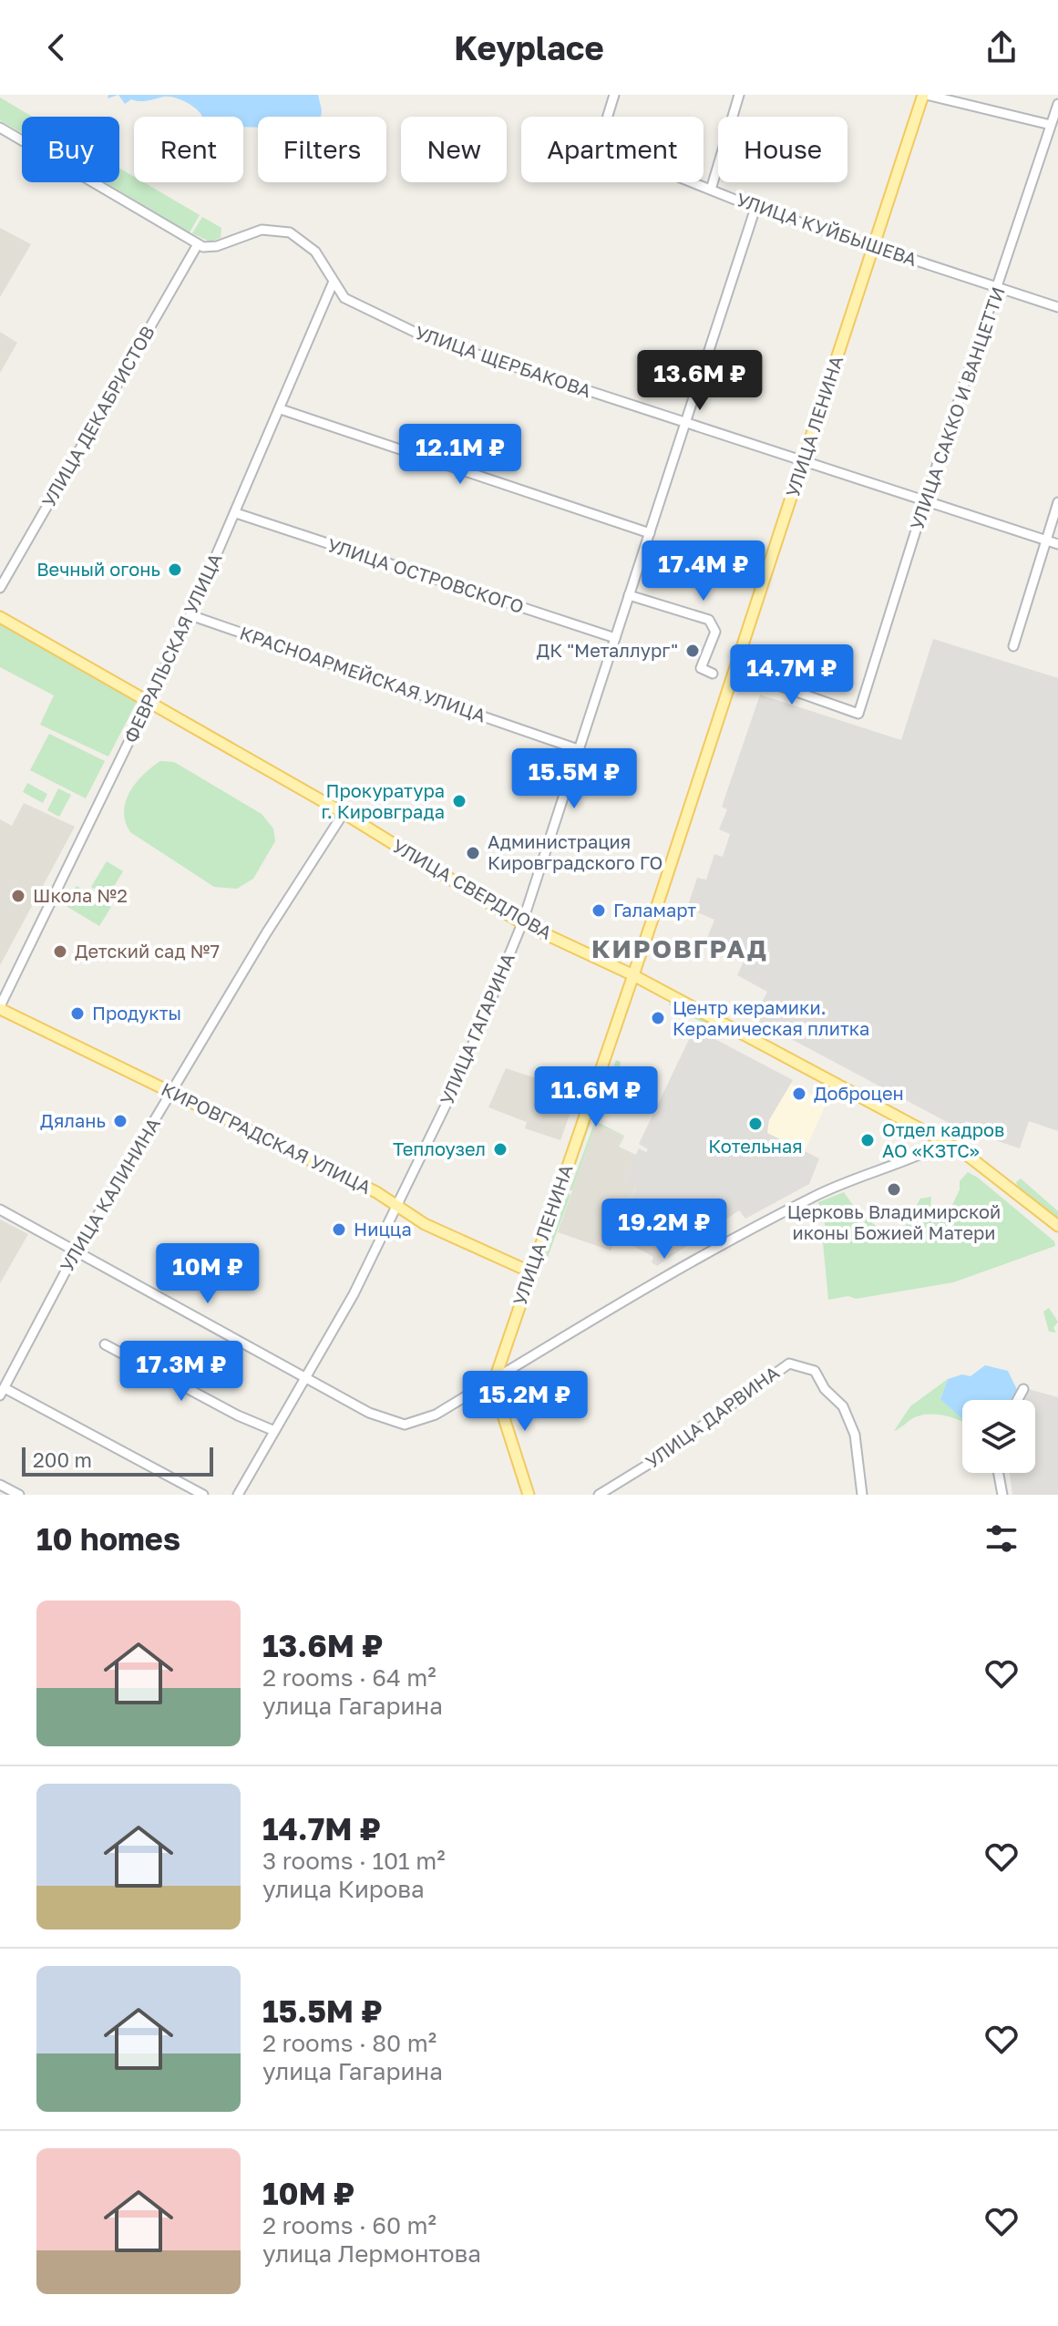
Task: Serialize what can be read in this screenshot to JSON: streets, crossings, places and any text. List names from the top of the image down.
{
  "streets": {
    "main road": ["УЛИЦА ЛЕНИНА", "УЛИЦА СВЕРДЛОВА", "КИРОВГРАДСКАЯ УЛИЦА"],
    "street": [
      "УЛИЦА КУЙБЫШЕВА",
      "УЛИЦА ЩЕРБАКОВА",
      "УЛИЦА САККО И ВАНЦЕТТИ",
      "УЛИЦА ДЕКАБРИСТОВ",
      "УЛИЦА ОСТРОВСКОГО",
      "ФЕВРАЛЬСКАЯ УЛИЦА",
      "КРАСНОАРМЕЙСКАЯ УЛИЦА",
      "УЛИЦА ГАГАРИНА",
      "УЛИЦА КАЛИНИНА",
      "УЛИЦА ДАРВИНА"
    ]
  },
  "crossings": [
    ["УЛИЦА КУЙБЫШЕВА", "УЛИЦА САККО И ВАНЦЕТТИ"],
    ["УЛИЦА КУЙБЫШЕВА", "УЛИЦА ЛЕНИНА"],
    ["УЛИЦА КУЙБЫШЕВА", "УЛИЦА ГАГАРИНА"],
    ["УЛИЦА ЩЕРБАКОВА", "УЛИЦА САККО И ВАНЦЕТТИ"],
    ["УЛИЦА ЩЕРБАКОВА", "УЛИЦА ДЕКАБРИСТОВ"],
    ["УЛИЦА ЩЕРБАКОВА", "УЛИЦА ЛЕНИНА"],
    ["УЛИЦА ЩЕРБАКОВА", "ФЕВРАЛЬСКАЯ УЛИЦА"],
    ["УЛИЦА ЩЕРБАКОВА", "УЛИЦА ГАГАРИНА"],
    ["УЛИЦА САККО И ВАНЦЕТТИ", "УЛИЦА ЛЕНИНА"],
    ["УЛИЦА ЛЕНИНА", "УЛИЦА СВЕРДЛОВА"],
    ["УЛИЦА ЛЕНИНА", "КИРОВГРАДСКАЯ УЛИЦА"],
    ["УЛИЦА ОСТРОВСКОГО", "ФЕВРАЛЬСКАЯ УЛИЦА"],
    ["УЛИЦА ОСТРОВСКОГО", "УЛИЦА ГАГАРИНА"],
    ["ФЕВРАЛЬСКАЯ УЛИЦА", "КРАСНОАРМЕЙСКАЯ УЛИЦА"],
    ["ФЕВРАЛЬСКАЯ УЛИЦА", "УЛИЦА СВЕРДЛОВА"],
    ["ФЕВРАЛЬСКАЯ УЛИЦА", "КИРОВГРАДСКАЯ УЛИЦА"],
    ["КРАСНОАРМЕЙСКАЯ УЛИЦА", "УЛИЦА ГАГАРИНА"],
    ["УЛИЦА СВЕРДЛОВА", "УЛИЦА ГАГАРИНА"],
    ["УЛИЦА СВЕРДЛОВА", "УЛИЦА КАЛИНИНА"],
    ["УЛИЦА ГАГАРИНА", "КИРОВГРАДСКАЯ УЛИЦА"],
    ["КИРОВГРАДСКАЯ УЛИЦА", "УЛИЦА КАЛИНИНА"]
  ],
  "districts": ["КИРОВГРАД"],
  "places": [
    "Вечный огонь",
    "ДК \"Металлург\"",
    "Прокуратура г. Кировграда",
    "Администрация Кировградского ГО",
    "Школа №2",
    "Галамарт",
    "Детский сад №7",
    "Продукты",
    "Центр керамики. Керамическая плитка",
    "Доброцен",
    "Дялань",
    "Котельная",
    "Отдел кадров АО «КЗТС»",
    "Теплоузел",
    "Церковь Владимирской иконы Божией Матери",
    "Ницца"
  ],
  "scale_bar": "200 m",
  "page": {
    "header": "Keyplace",
    "chip": [
      "Buy",
      "Rent",
      "Filters",
      "New",
      "Apartment",
      "House"
    ],
    "price": [
      "13.6M ₽",
      "12.1M ₽",
      "17.4M ₽",
      "14.7M ₽",
      "15.5M ₽",
      "11.6M ₽",
      "19.2M ₽",
      "10M ₽",
      "17.3M ₽",
      "15.2M ₽"
    ],
    "scale": "200 m",
    "heading": "10 homes",
    "list": [
      {
        "name": "13.6M ₽",
        "note": "2 rooms · 64 m² · улица Гагарина"
      },
      {
        "name": "14.7M ₽",
        "note": "3 rooms · 101 m² · улица Кирова"
      },
      {
        "name": "15.5M ₽",
        "note": "2 rooms · 80 m² · улица Гагарина"
      },
      {
        "name": "10M ₽",
        "note": "2 rooms · 60 m² · улица Лермонтова"
      }
    ]
  }
}
